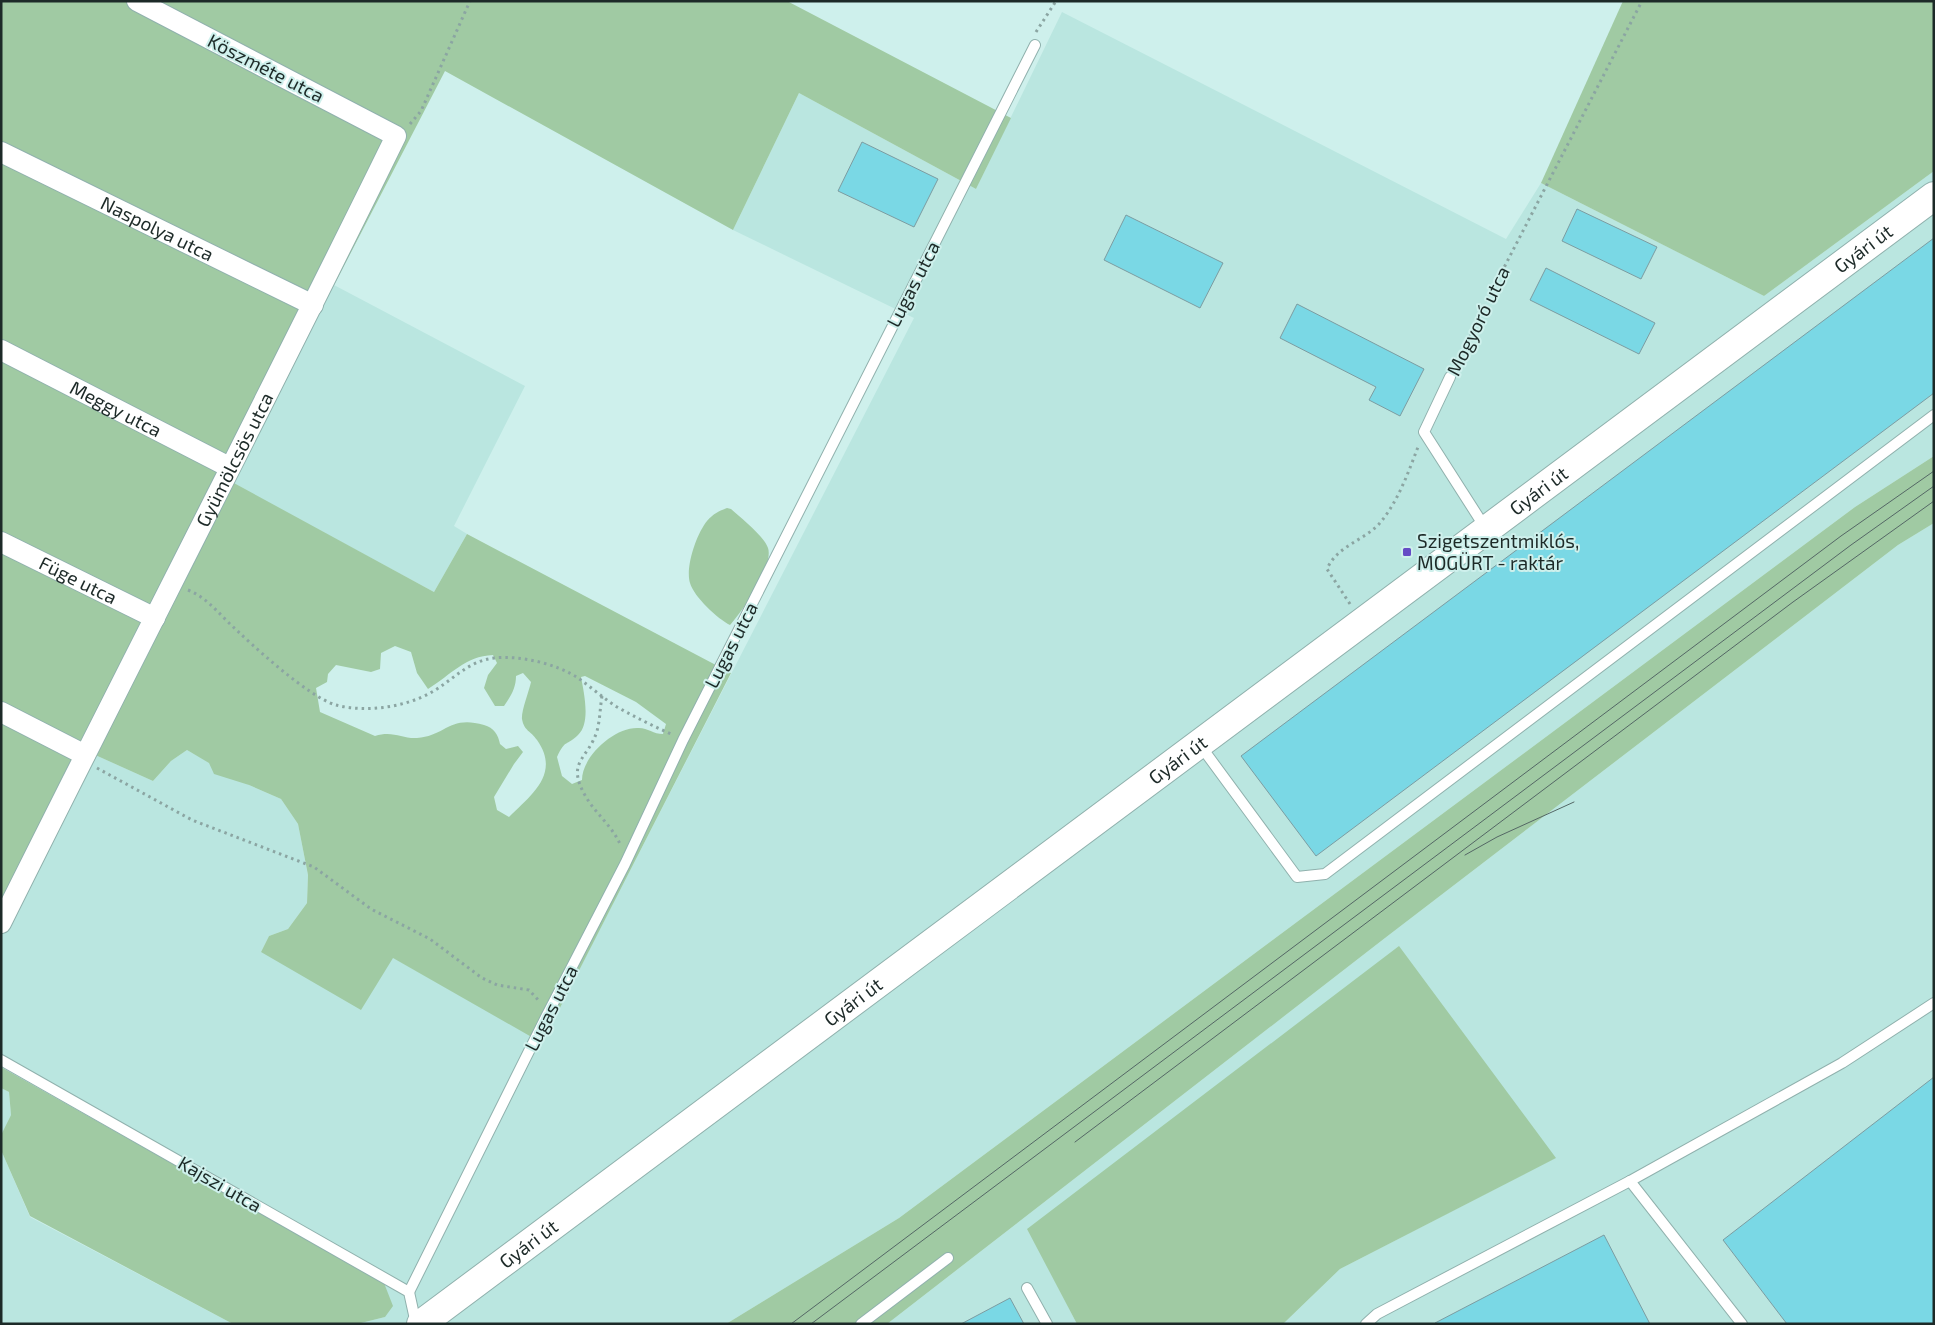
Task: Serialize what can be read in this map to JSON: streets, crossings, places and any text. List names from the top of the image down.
{
  "streets": {
    "street": [
      "Köszméte utca",
      "Naspolya utca",
      "Gyári út",
      "Meggy utca",
      "Gyümölcsös utca",
      "Füge utca"
    ],
    "lane": ["Lugas utca", "Mogyoró utca", "Kajszi utca"]
  },
  "crossings": [
    ["Köszméte utca", "Gyümölcsös utca"],
    ["Naspolya utca", "Gyümölcsös utca"],
    ["Lugas utca", "Kajszi utca"],
    ["Meggy utca", "Gyümölcsös utca"],
    ["Gyümölcsös utca", "Füge utca"]
  ],
  "places": {
    "transit": ["Szigetszentmiklós, MOGÜRT - raktár"]
  }
}
